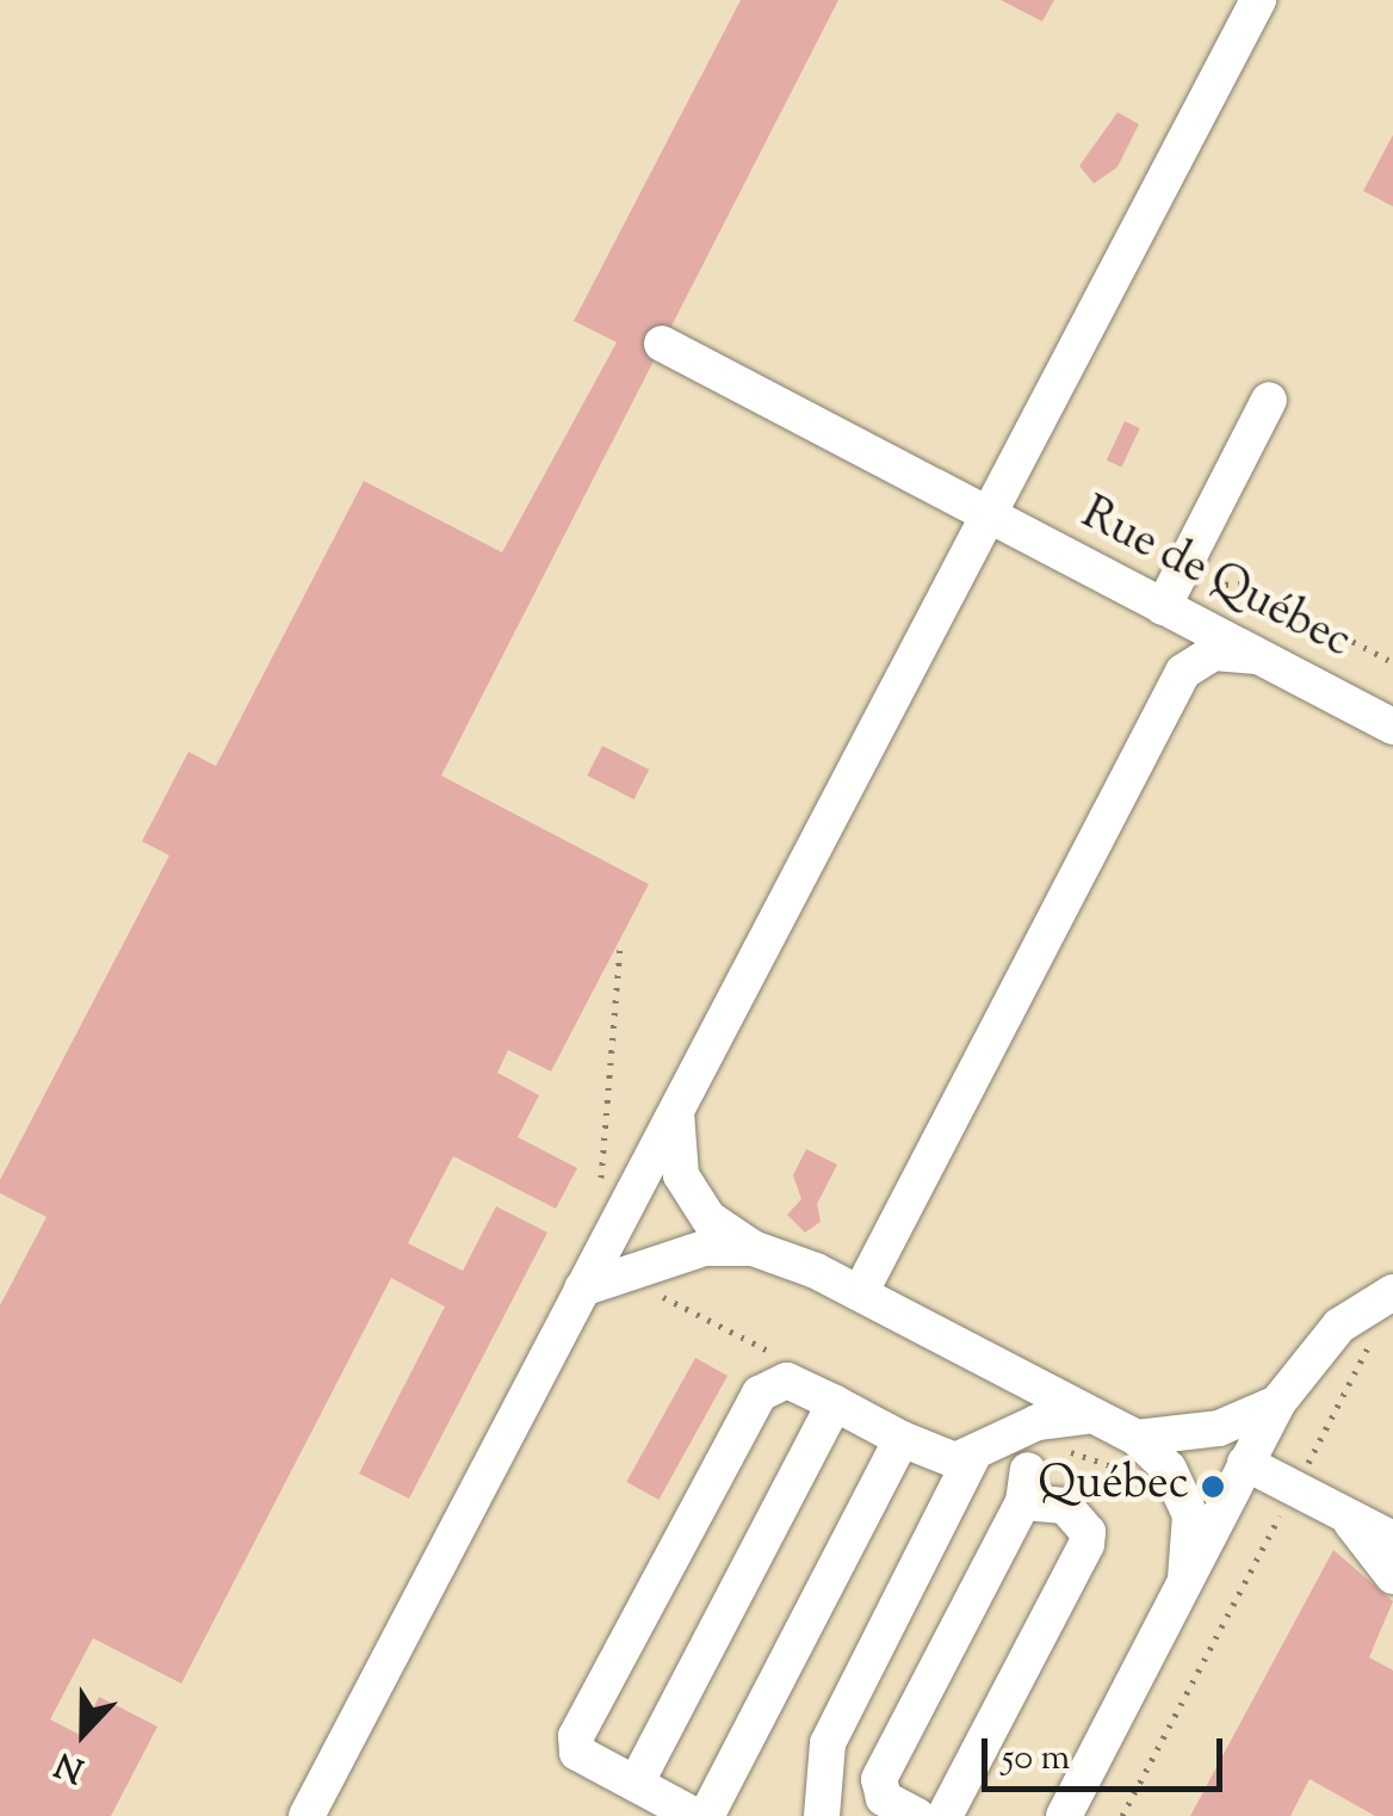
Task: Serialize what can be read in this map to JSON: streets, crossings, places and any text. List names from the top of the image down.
{
  "streets": {
    "street": ["Rue de Québec"]
  },
  "places": ["Québec"],
  "scale_bar": "50 m",
  "north": "bottom"
}
